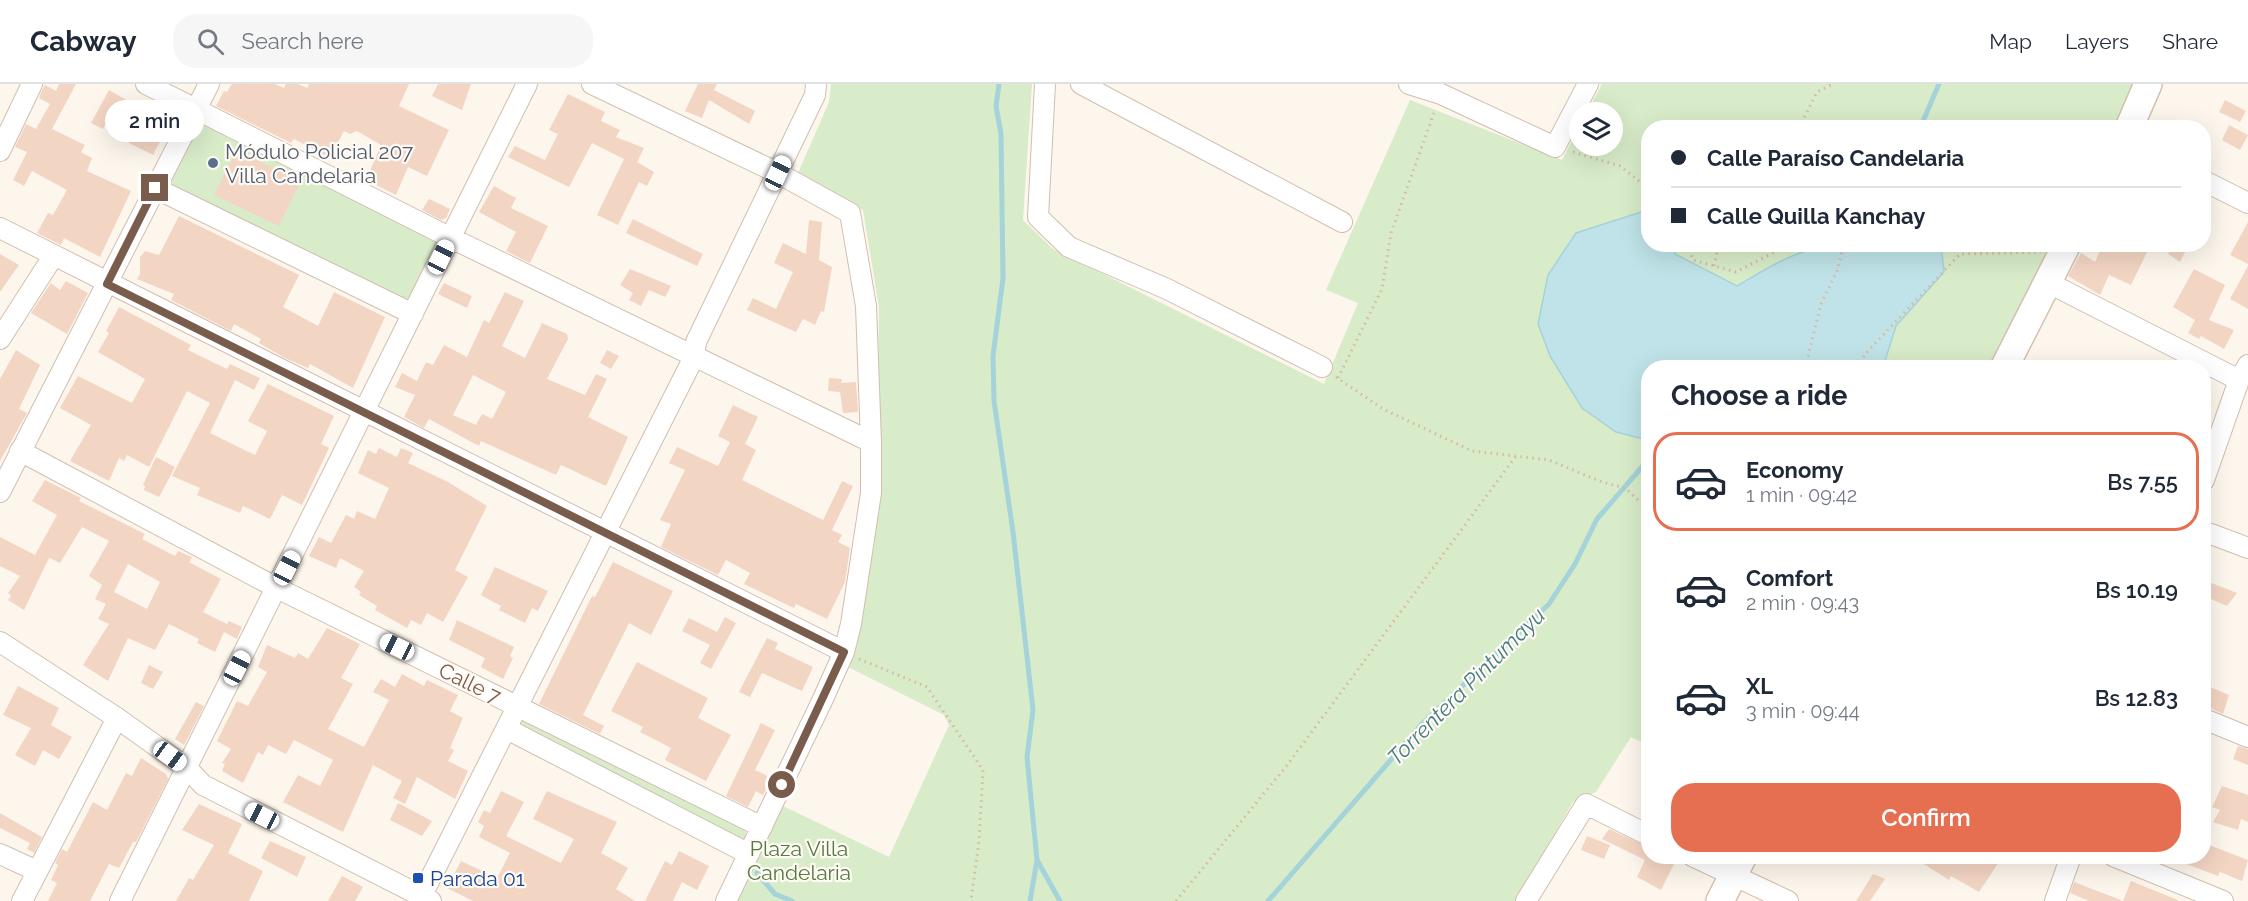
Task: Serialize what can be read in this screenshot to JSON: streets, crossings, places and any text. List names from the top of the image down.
{
  "streets": {
    "street": ["Calle 7"]
  },
  "water": ["Torrentera Pintumayu"],
  "parks": ["Plaza Villa Candelaria"],
  "places": {
    "other": ["Módulo Policial 207 Villa Candelaria"],
    "transit": ["Parada 01"]
  },
  "page": {
    "header": "Cabway",
    "search": "Search here",
    "nav": ["Map", "Layers", "Share"],
    "bubble": "2 min",
    "banner": ["Calle Paraíso Candelaria", "Calle Quilla Kanchay"],
    "heading": "Choose a ride",
    "list": [
      {
        "name": "Economy",
        "note": "1 min · 09:42",
        "value": "Bs 7.55"
      },
      {
        "name": "Comfort",
        "note": "2 min · 09:43",
        "value": "Bs 10.19"
      },
      {
        "name": "XL",
        "note": "3 min · 09:44",
        "value": "Bs 12.83"
      }
    ],
    "buttons": "Confirm"
  }
}
